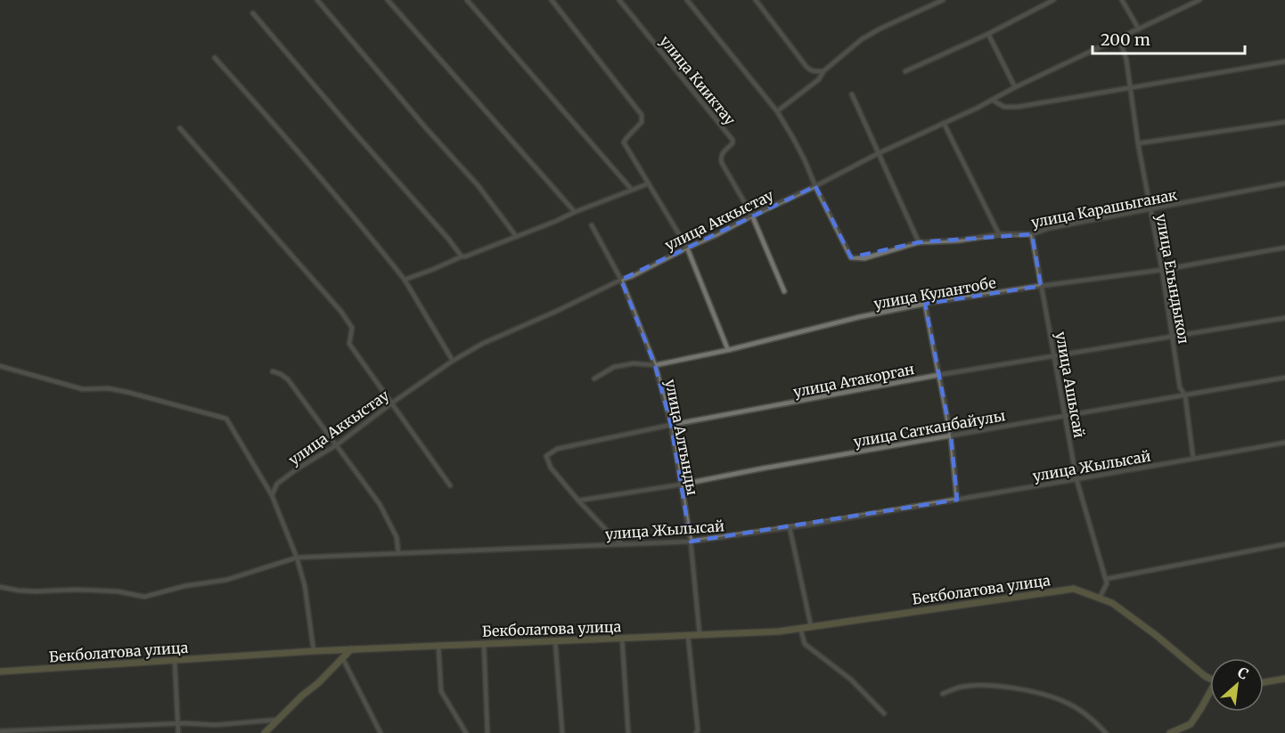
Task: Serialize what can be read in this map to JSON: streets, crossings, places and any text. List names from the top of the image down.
{
  "streets": {
    "street": [
      "улица Кииктау",
      "улица Карашыганак",
      "улица Аккыстау",
      "улица Егындыкол",
      "улица Кулантобе",
      "улица Атакорган",
      "улица Ашысай",
      "улица Сатканбайулы",
      "улица Алтынды",
      "улица Жылысай",
      "Бекболатова улица"
    ]
  },
  "crossings": [
    ["улица Кииктау", "улица Аккыстау"],
    ["улица Карашыганак", "улица Аккыстау"],
    ["улица Карашыганак", "улица Егындыкол"],
    ["улица Карашыганак", "улица Ашысай"],
    ["улица Аккыстау", "улица Егындыкол"],
    ["улица Аккыстау", "улица Алтынды"],
    ["улица Егындыкол", "улица Кулантобе"],
    ["улица Егындыкол", "улица Атакорган"],
    ["улица Егындыкол", "улица Сатканбайулы"],
    ["улица Егындыкол", "улица Жылысай"],
    ["улица Кулантобе", "улица Ашысай"],
    ["улица Кулантобе", "улица Алтынды"],
    ["улица Атакорган", "улица Ашысай"],
    ["улица Атакорган", "улица Сатканбайулы"],
    ["улица Атакорган", "улица Алтынды"],
    ["улица Атакорган", "улица Жылысай"],
    ["улица Ашысай", "улица Сатканбайулы"],
    ["улица Ашысай", "улица Жылысай"],
    ["улица Сатканбайулы", "улица Алтынды"],
    ["улица Алтынды", "улица Жылысай"],
    ["улица Алтынды", "Бекболатова улица"]
  ],
  "scale_bar": "200 m",
  "north": "top right"
}
